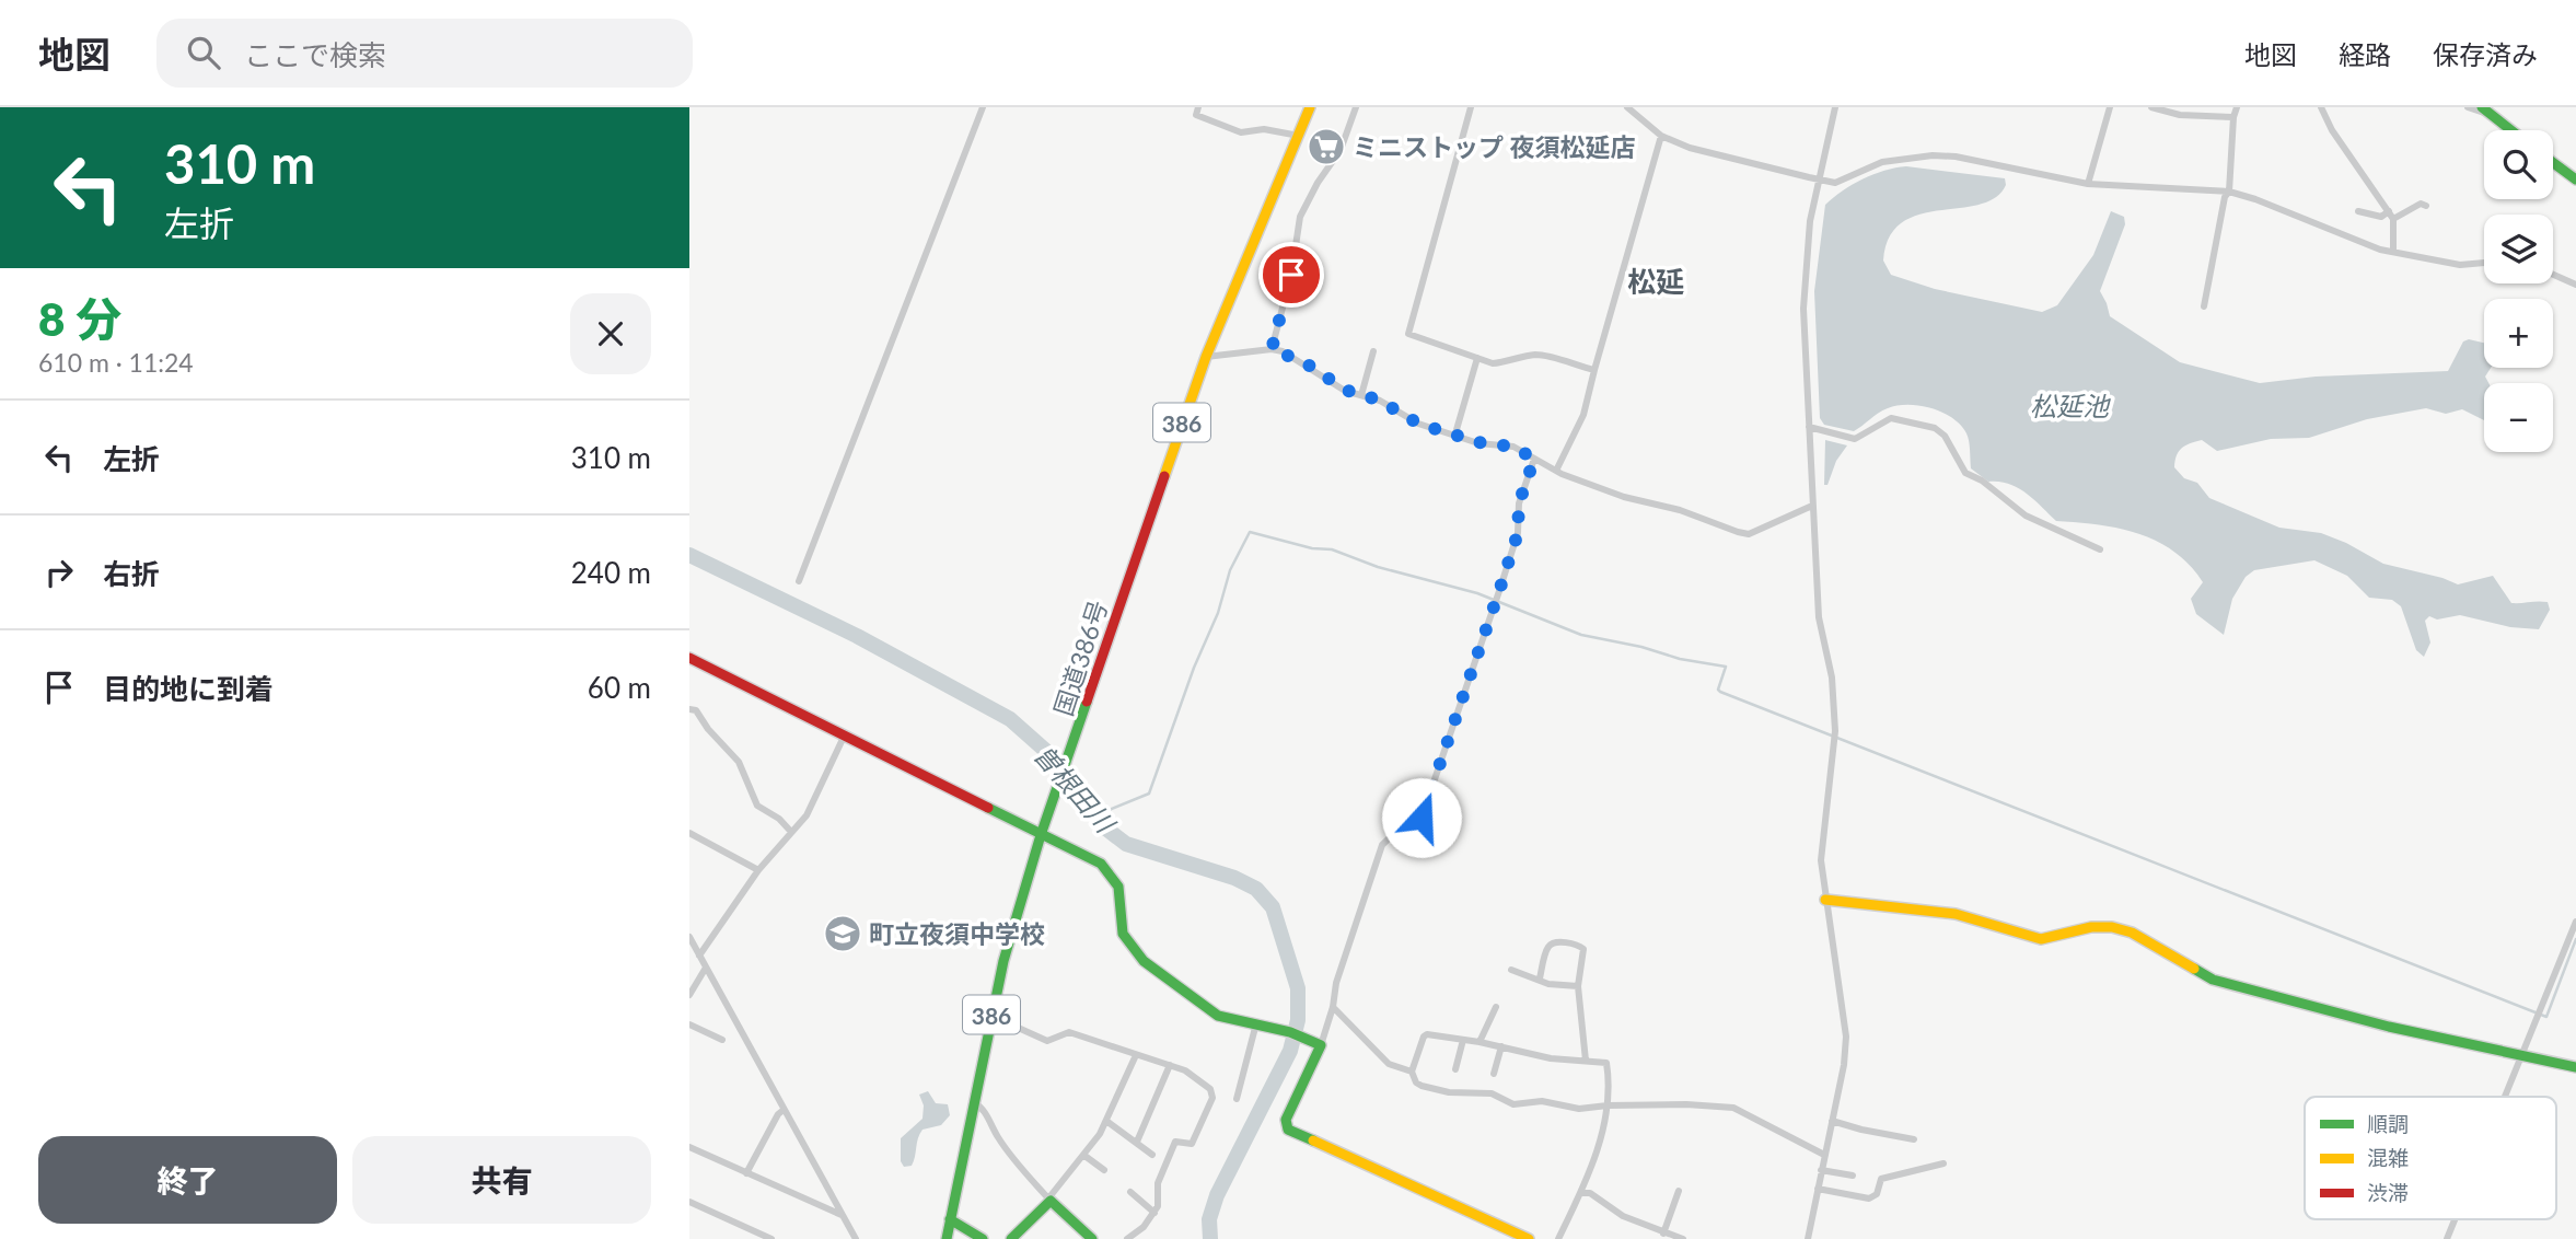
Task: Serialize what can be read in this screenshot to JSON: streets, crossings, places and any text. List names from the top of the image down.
{
  "streets": {
    "main road": ["386", "国道386号"]
  },
  "districts": ["松延"],
  "water": ["松延池", "曽根田川"],
  "places": {
    "supermarket": ["ミニストップ 夜須松延店"],
    "school or university": ["町立夜須中学校"]
  },
  "legend": ["順調", "混雑", "渋滞"],
  "page": {
    "header": "地図",
    "search": "ここで検索",
    "nav": ["地図", "経路", "保存済み"],
    "turn": ["310 m", "左折"],
    "map_buttons": ["+", "−"],
    "heading": ["8 分", "610 m · 11:24"],
    "list": [
      {
        "name": "左折",
        "value": "310 m"
      },
      {
        "name": "右折",
        "value": "240 m"
      },
      {
        "name": "目的地に到着",
        "value": "60 m"
      }
    ],
    "buttons": ["終了", "共有"]
  }
}
